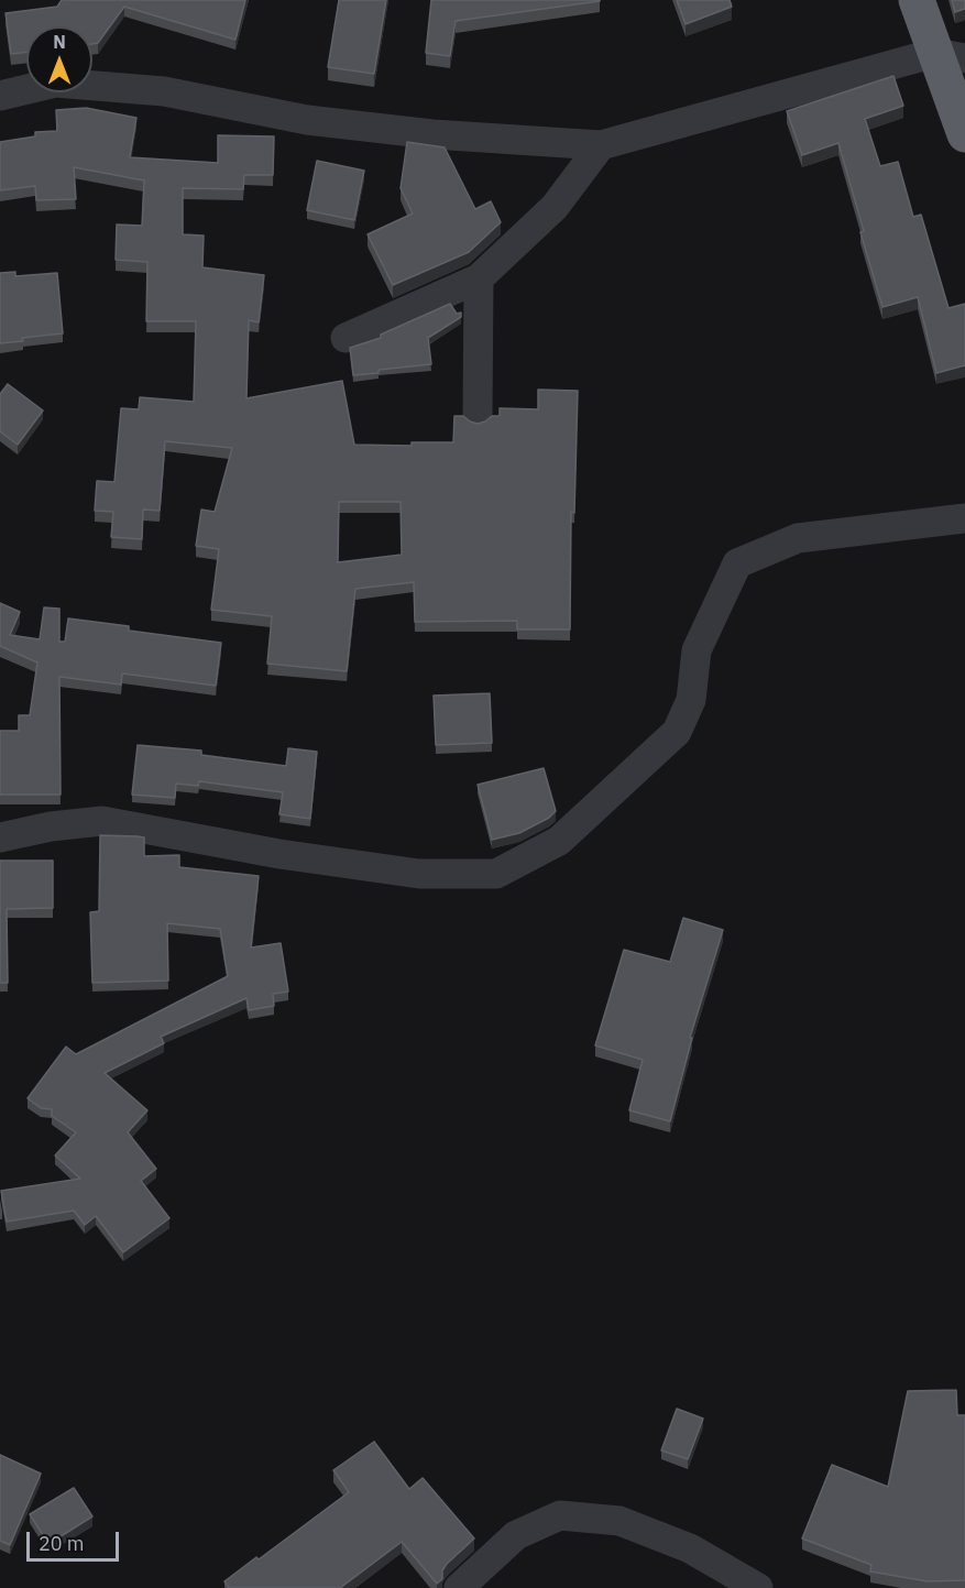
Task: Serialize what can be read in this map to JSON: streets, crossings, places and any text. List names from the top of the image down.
{
  "scale_bar": "20 m",
  "north": "top"
}
